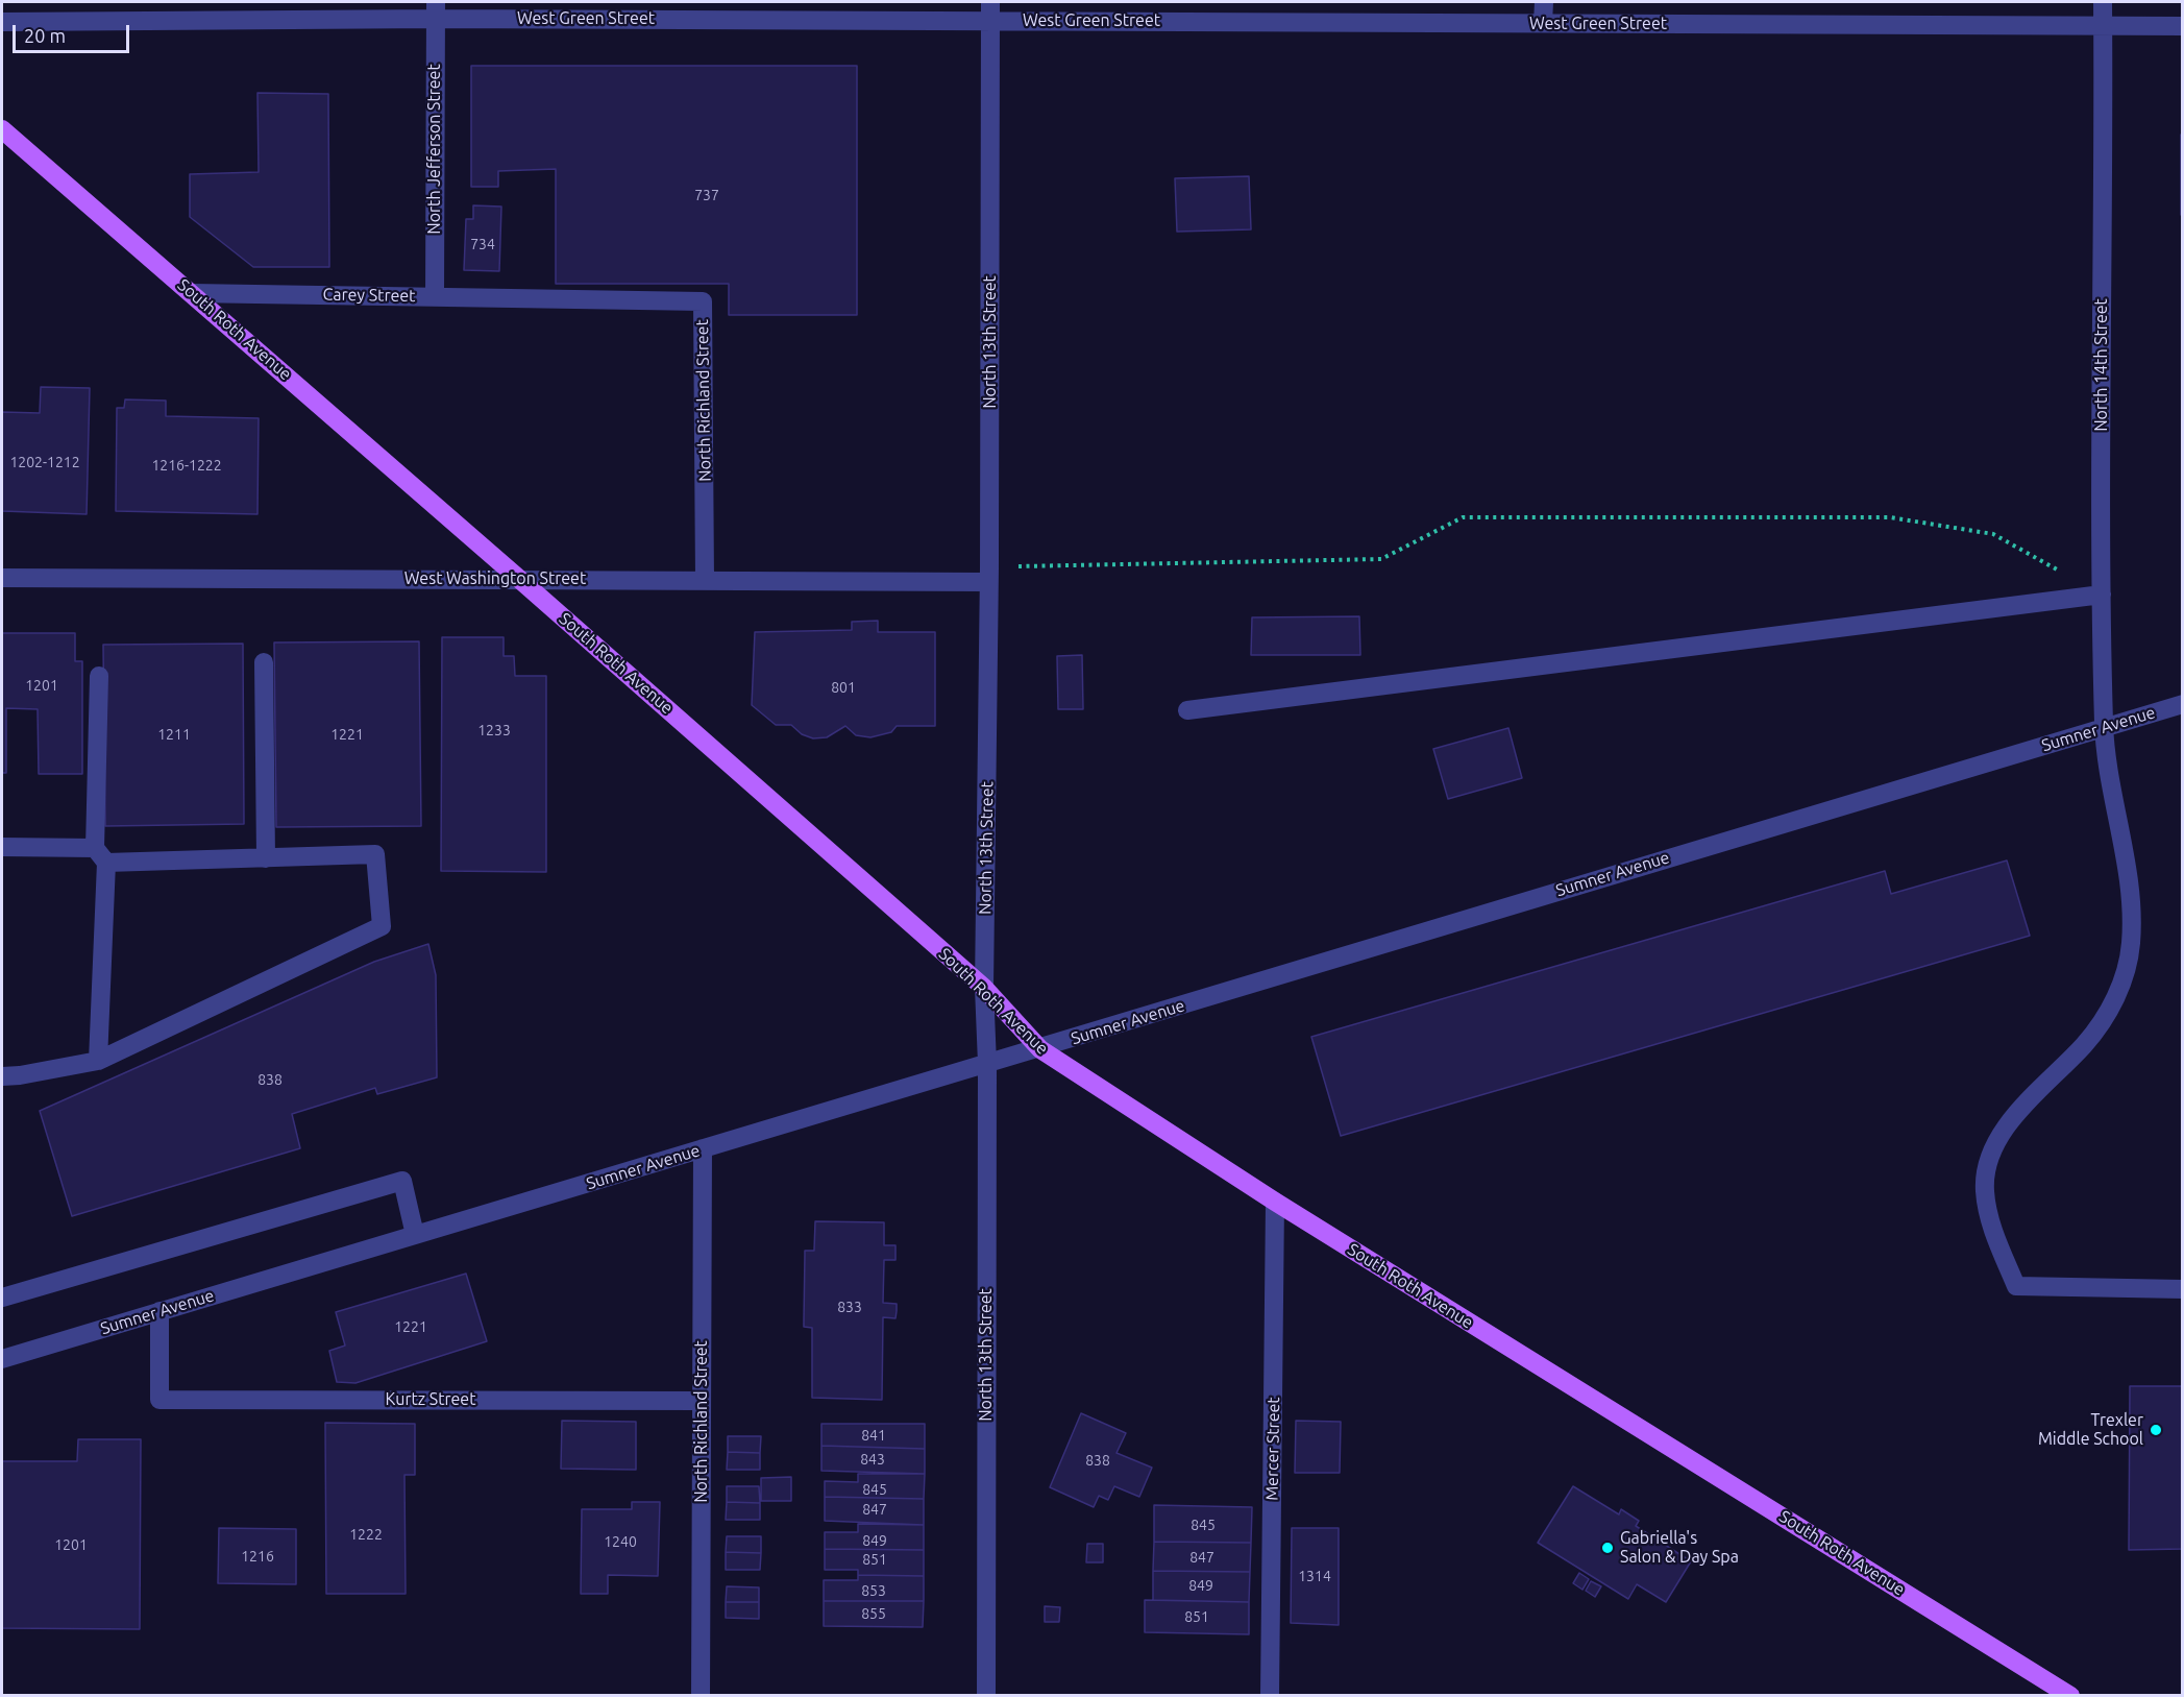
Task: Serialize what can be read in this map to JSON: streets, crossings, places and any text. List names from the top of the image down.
{
  "streets": {
    "main road": ["South Roth Avenue"],
    "street": [
      "West Green Street",
      "North Jefferson Street",
      "Carey Street",
      "North 13th Street",
      "North 14th Street",
      "North Richland Street",
      "West Washington Street",
      "Sumner Avenue",
      "Kurtz Street",
      "Mercer Street"
    ]
  },
  "crossings": [
    ["West Green Street", "North Jefferson Street"],
    ["West Green Street", "North 13th Street"],
    ["West Green Street", "North 14th Street"],
    ["North Jefferson Street", "Carey Street"],
    ["Carey Street", "South Roth Avenue"],
    ["Carey Street", "North Richland Street"],
    ["South Roth Avenue", "North 13th Street"],
    ["South Roth Avenue", "West Washington Street"],
    ["South Roth Avenue", "Sumner Avenue"],
    ["South Roth Avenue", "Mercer Street"],
    ["North 13th Street", "West Washington Street"],
    ["North 13th Street", "Sumner Avenue"],
    ["North 14th Street", "Sumner Avenue"],
    ["North Richland Street", "West Washington Street"],
    ["North Richland Street", "Sumner Avenue"],
    ["North Richland Street", "Kurtz Street"],
    ["Sumner Avenue", "Kurtz Street"]
  ],
  "places": ["Trexler Middle School", "Gabriella's Salon & Day Spa"],
  "house_numbers": [
    "737",
    "734",
    "1202-1212",
    "1216-1222",
    "1201",
    "801",
    "1233",
    "1211",
    "1221",
    "838",
    "833",
    "1221",
    "841",
    "843",
    "838",
    "845",
    "847",
    "845",
    "1222",
    "849",
    "1240",
    "1201",
    "1216",
    "847",
    "851",
    "1314",
    "849",
    "853",
    "855",
    "851"
  ],
  "scale_bar": "20 m"
}
